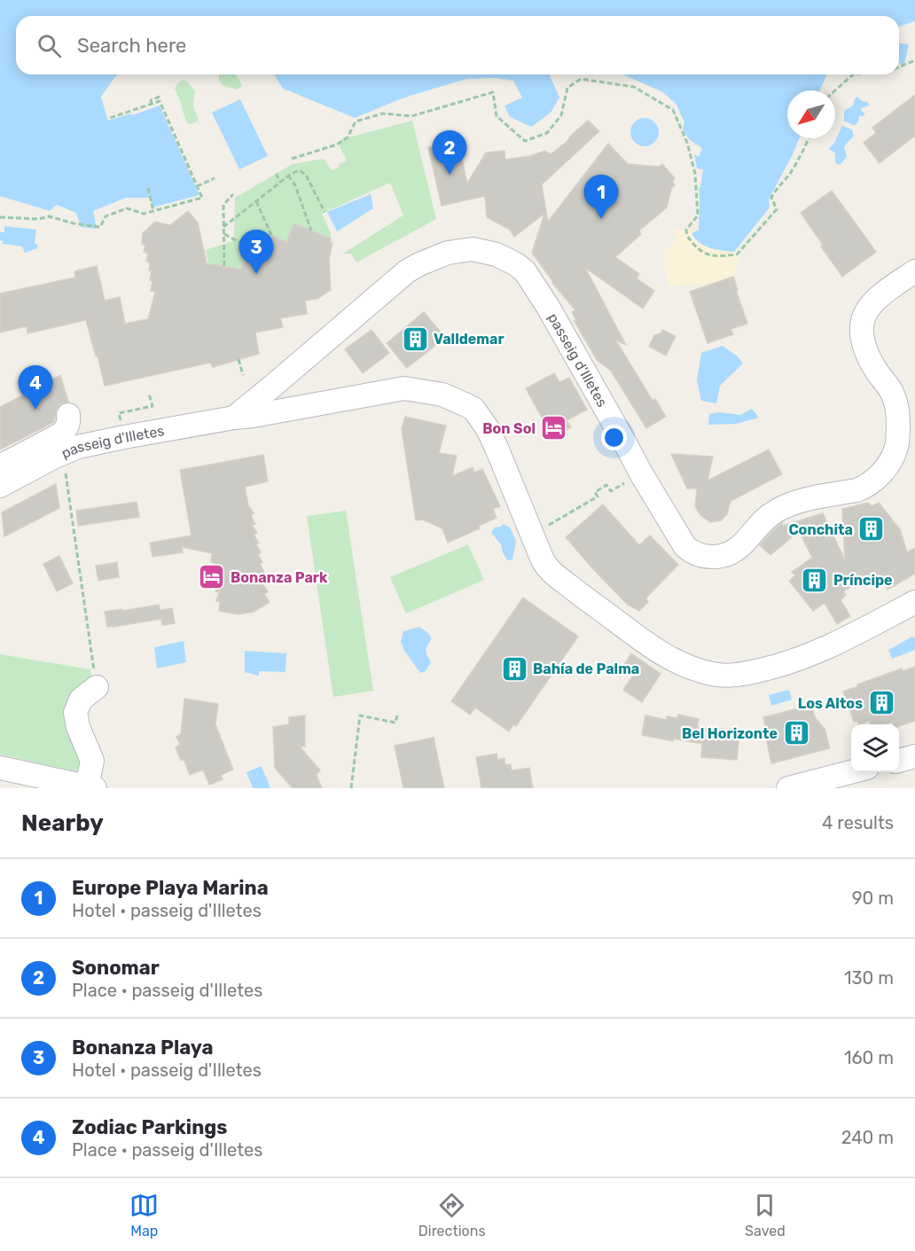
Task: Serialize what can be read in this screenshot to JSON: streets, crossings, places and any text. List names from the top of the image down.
{
  "streets": {
    "street": ["passeig d'Illetes"]
  },
  "places": {
    "building": [
      "Valldemar",
      "Conchita",
      "Príncipe",
      "Bahía de Palma",
      "Los Altos",
      "Bel Horizonte"
    ],
    "hotel": ["Bon Sol", "Bonanza Park"]
  },
  "north": "bottom left",
  "page": {
    "search": "Search here",
    "pins": [
      "2",
      "1",
      "3",
      "4"
    ],
    "heading": ["Nearby", "4 results"],
    "list": [
      {
        "mark": "1",
        "name": "Europe Playa Marina",
        "note": "Hotel · passeig d'Illetes",
        "value": "90 m"
      },
      {
        "mark": "2",
        "name": "Sonomar",
        "note": "Place · passeig d'Illetes",
        "value": "130 m"
      },
      {
        "mark": "3",
        "name": "Bonanza Playa",
        "note": "Hotel · passeig d'Illetes",
        "value": "160 m"
      },
      {
        "mark": "4",
        "name": "Zodiac Parkings",
        "note": "Place · passeig d'Illetes",
        "value": "240 m"
      }
    ],
    "nav": ["Map", "Directions", "Saved"]
  }
}
